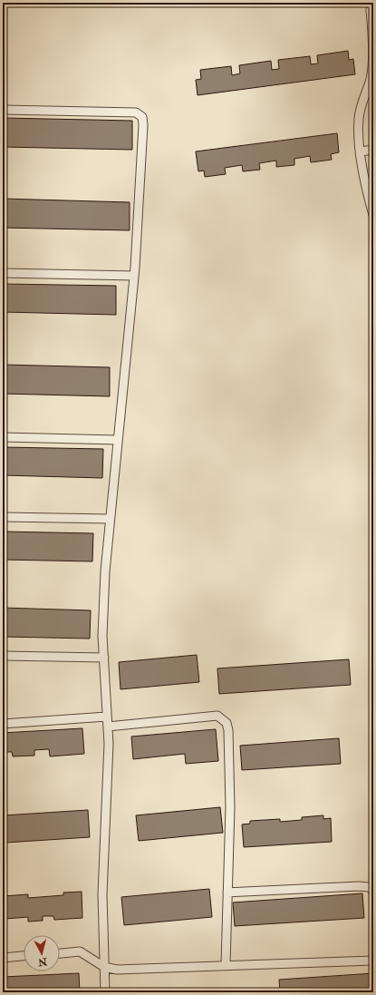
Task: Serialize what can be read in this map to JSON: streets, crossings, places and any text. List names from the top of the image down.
{
  "north": "bottom"
}
